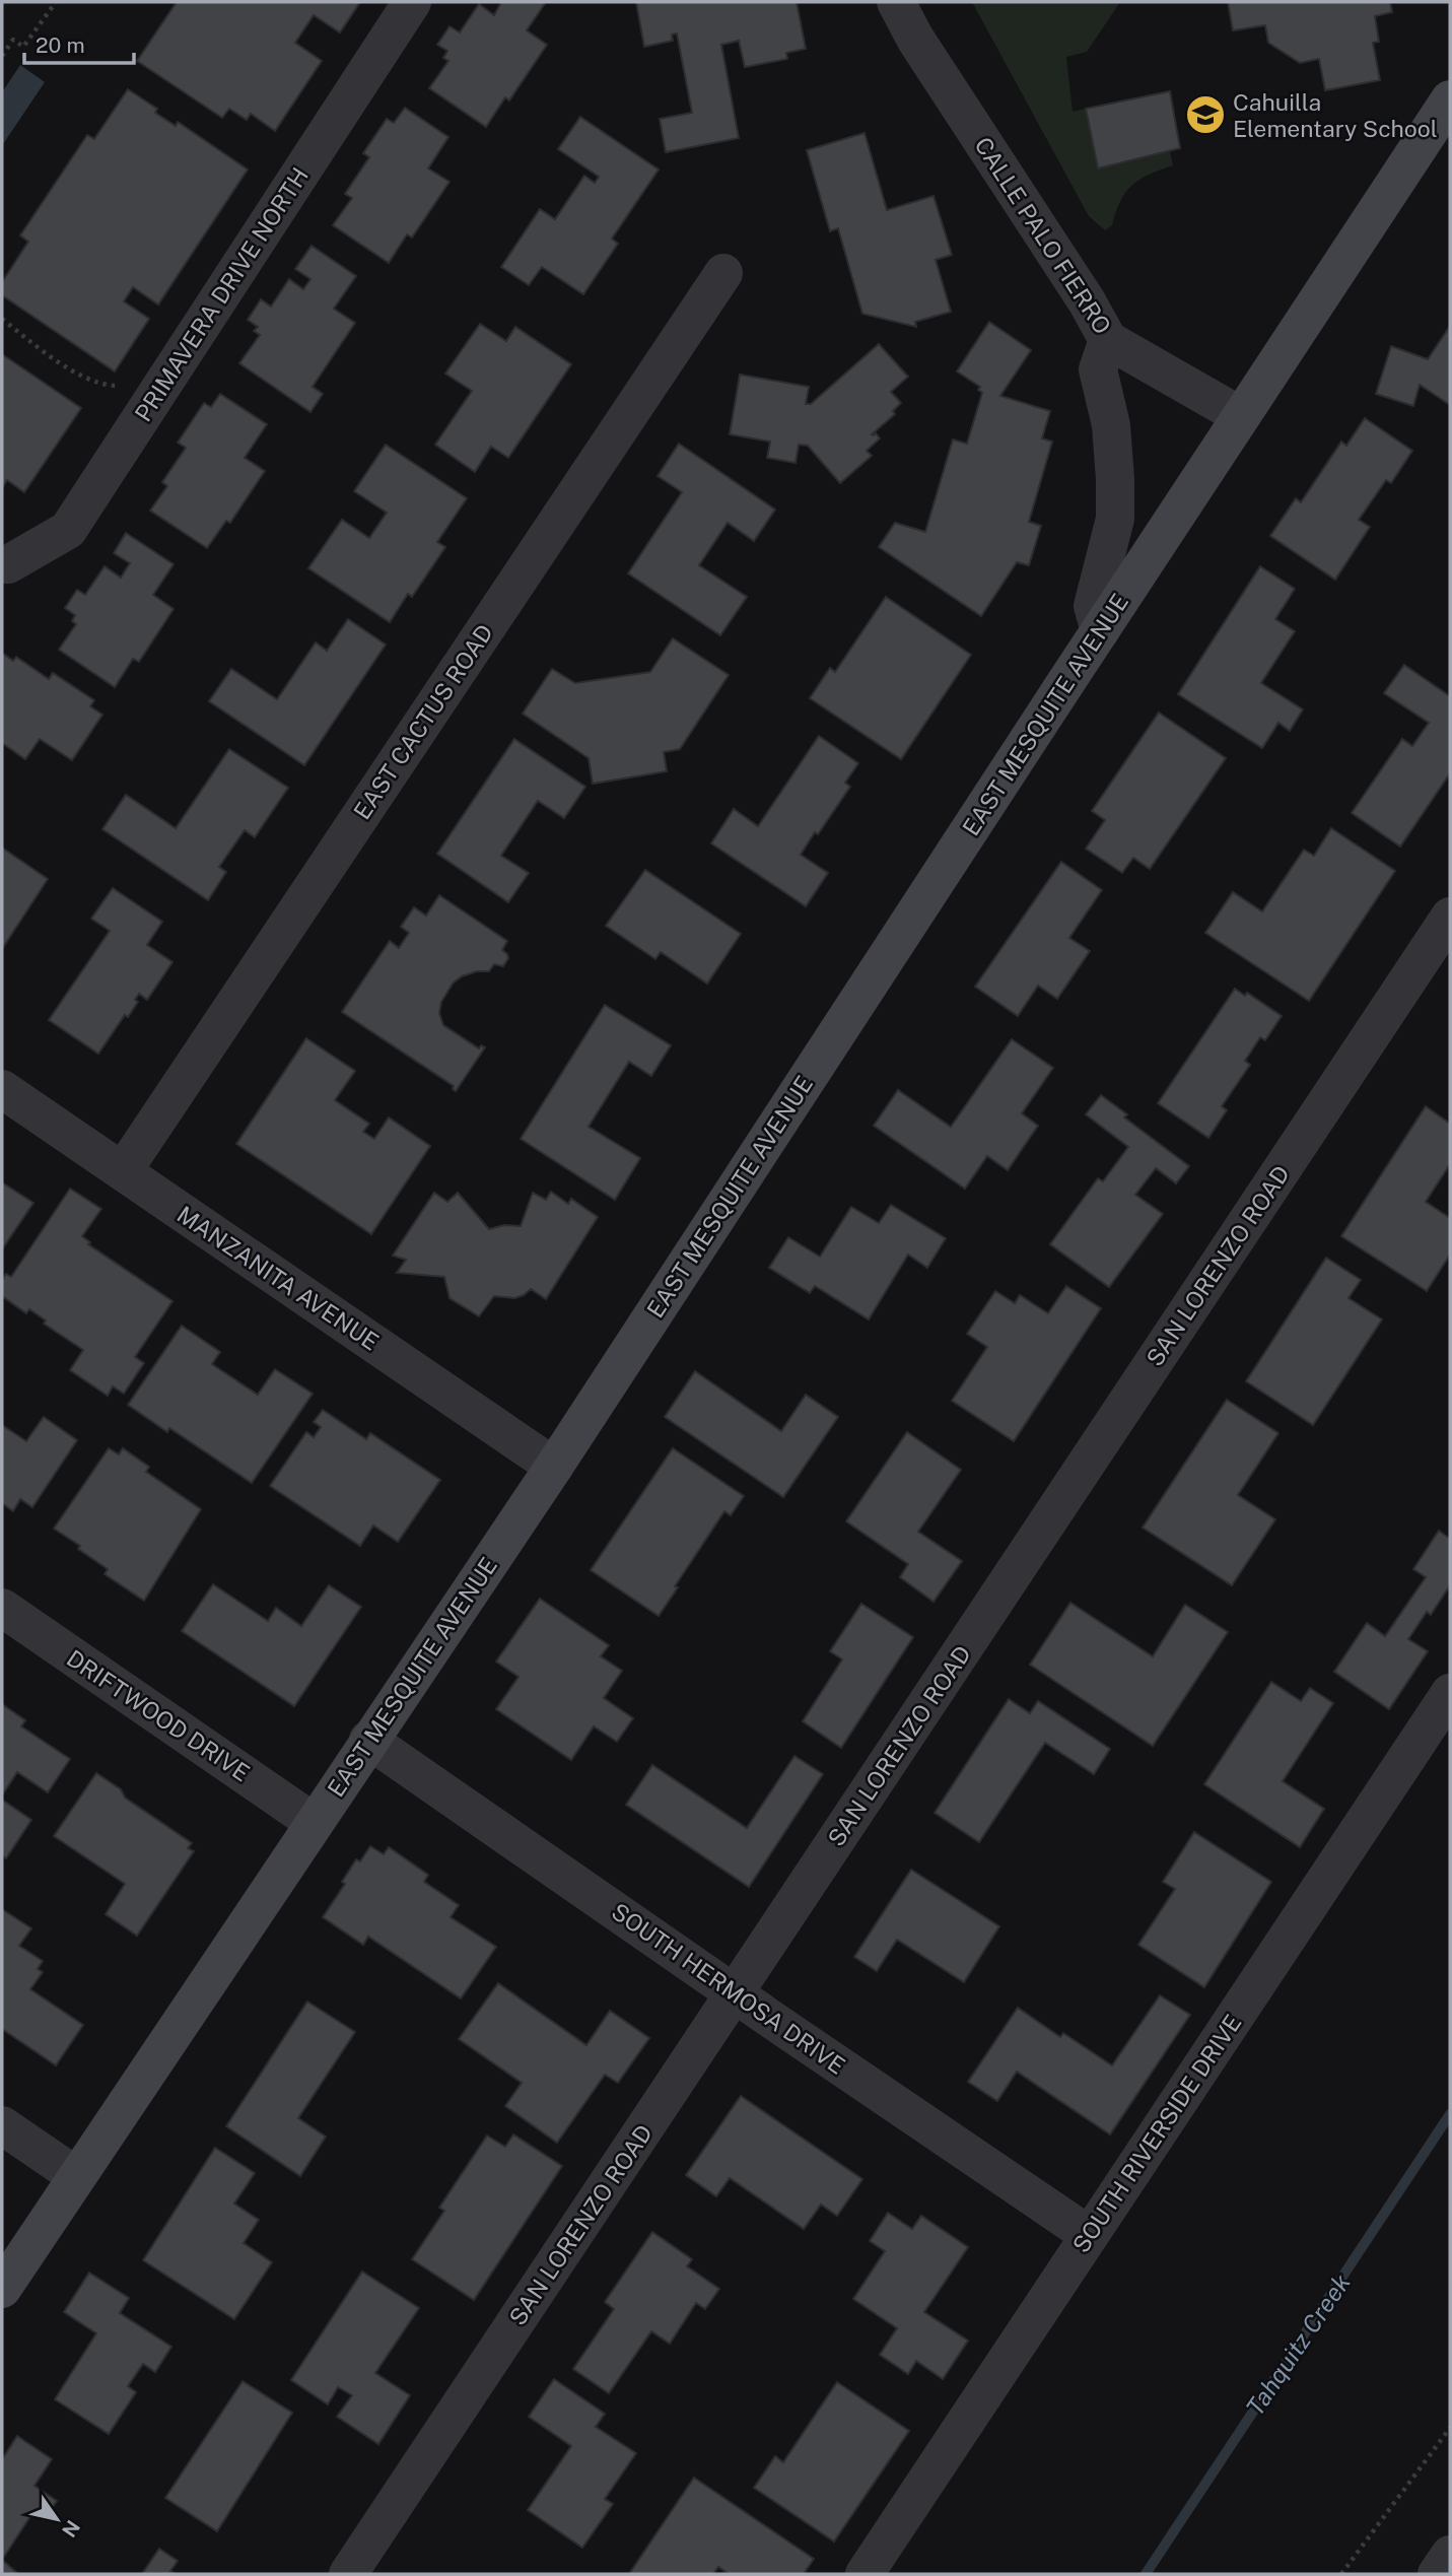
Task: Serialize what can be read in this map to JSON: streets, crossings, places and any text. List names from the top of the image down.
{
  "streets": {
    "street": [
      "CALLE PALO FIERRO",
      "PRIMAVERA DRIVE NORTH",
      "EAST MESQUITE AVENUE",
      "EAST CACTUS ROAD",
      "SAN LORENZO ROAD",
      "MANZANITA AVENUE",
      "DRIFTWOOD DRIVE",
      "SOUTH HERMOSA DRIVE",
      "SOUTH RIVERSIDE DRIVE"
    ]
  },
  "crossings": [
    ["CALLE PALO FIERRO", "EAST MESQUITE AVENUE"],
    ["EAST MESQUITE AVENUE", "MANZANITA AVENUE"],
    ["EAST MESQUITE AVENUE", "DRIFTWOOD DRIVE"],
    ["EAST MESQUITE AVENUE", "SOUTH HERMOSA DRIVE"],
    ["EAST CACTUS ROAD", "MANZANITA AVENUE"],
    ["SAN LORENZO ROAD", "SOUTH HERMOSA DRIVE"],
    ["SOUTH HERMOSA DRIVE", "SOUTH RIVERSIDE DRIVE"]
  ],
  "water": ["Tahquitz Creek"],
  "places": {
    "school or university": ["Cahuilla Elementary School"]
  },
  "scale_bar": "20 m",
  "north": "bottom right"
}
